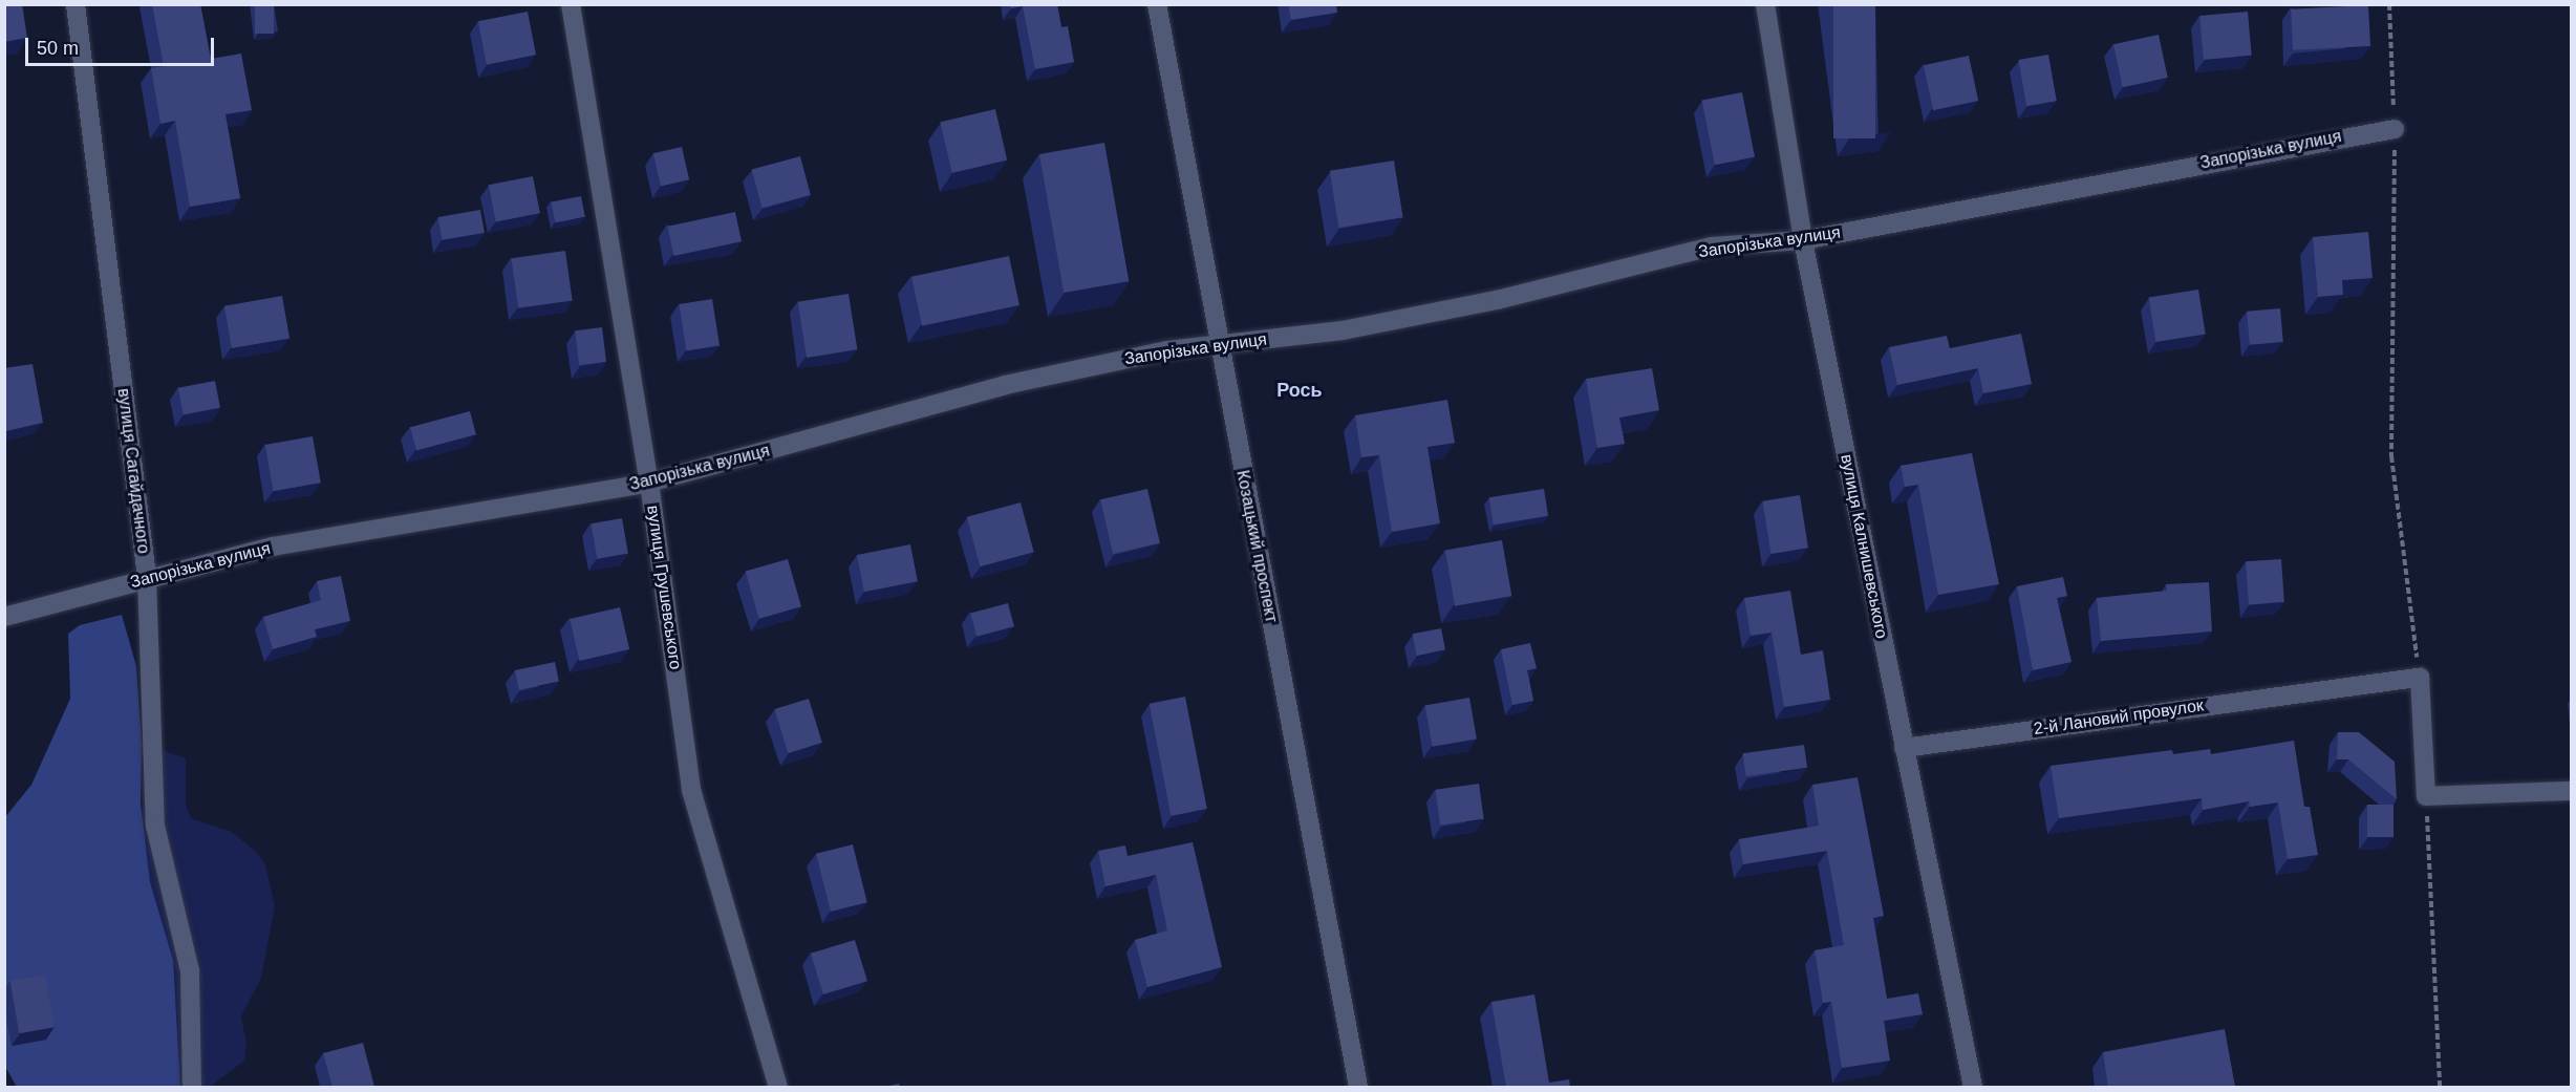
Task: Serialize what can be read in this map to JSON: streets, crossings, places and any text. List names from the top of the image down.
{
  "streets": {
    "street": [
      "Запорізька вулиця",
      "вулиця Сагайдачного",
      "Козацький проспект",
      "вулиця Калнишевського",
      "вулиця Грушевського",
      "2-й Лановий провулок"
    ]
  },
  "crossings": [
    ["Запорізька вулиця", "вулиця Сагайдачного"],
    ["Запорізька вулиця", "Козацький проспект"],
    ["Запорізька вулиця", "вулиця Калнишевського"],
    ["Запорізька вулиця", "вулиця Грушевського"],
    ["вулиця Калнишевського", "2-й Лановий провулок"]
  ],
  "districts": ["Рось"],
  "scale_bar": "50 m"
}
